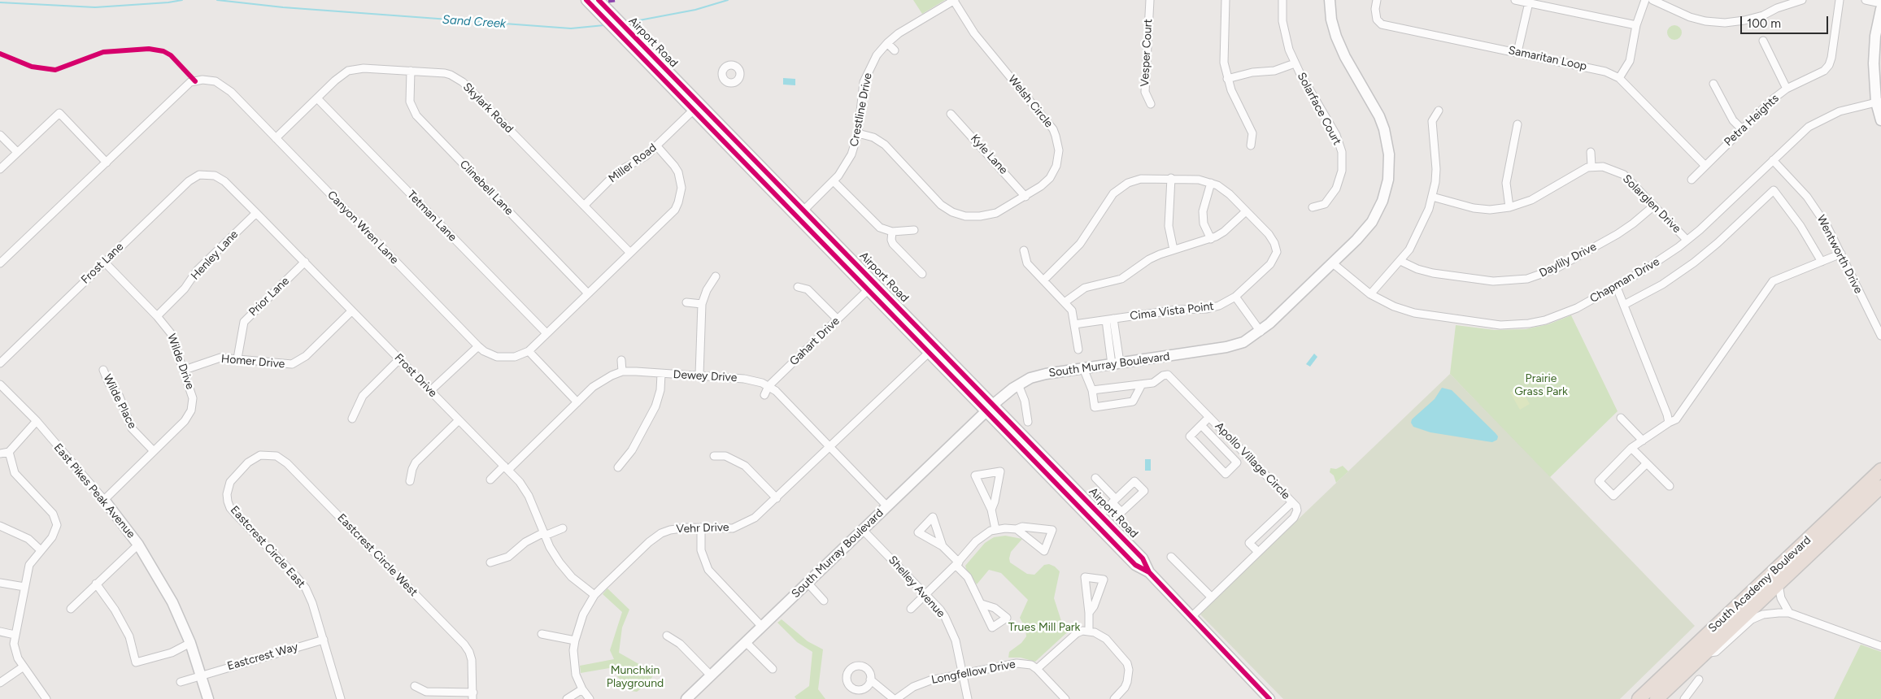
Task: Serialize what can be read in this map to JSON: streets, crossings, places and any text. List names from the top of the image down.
{
  "streets": {
    "highway": ["South Academy Boulevard"],
    "main road": ["Airport Road", "South Murray Boulevard", "East Pikes Peak Avenue"],
    "street": [
      "Vesper Court",
      "Samaritan Loop",
      "Welsh Circle",
      "Skylark Road",
      "Solarface Court",
      "Crestline Drive",
      "Petra Heights",
      "Kyle Lane",
      "Miller Road",
      "Clinebell Lane",
      "Solarglen Drive",
      "Tetman Lane",
      "Canyon Wren Lane",
      "Wentworth Drive",
      "Henley Lane",
      "Daylily Drive",
      "Frost Lane",
      "Chapman Drive",
      "Prior Lane",
      "Cima Vista Point",
      "Gahart Drive",
      "Wilde Drive",
      "Homer Drive",
      "Frost Drive",
      "Dewey Drive",
      "Wilde Place",
      "Apollo Village Circle",
      "Vehr Drive",
      "Eastcrest Circle East",
      "Eastcrest Circle West",
      "Shelley Avenue",
      "Eastcrest Way",
      "Longfellow Drive"
    ]
  },
  "crossings": [
    ["Airport Road", "Crestline Drive"],
    ["Airport Road", "Miller Road"],
    ["Airport Road", "Gahart Drive"],
    ["Airport Road", "South Murray Boulevard"],
    ["Airport Road", "Apollo Village Circle"],
    ["Airport Road", "Vehr Drive"],
    ["Samaritan Loop", "Petra Heights"],
    ["Welsh Circle", "Crestline Drive"],
    ["Welsh Circle", "Kyle Lane"],
    ["Skylark Road", "Miller Road"],
    ["Skylark Road", "Clinebell Lane"],
    ["Skylark Road", "Tetman Lane"],
    ["Skylark Road", "Canyon Wren Lane"],
    ["Miller Road", "Canyon Wren Lane"],
    ["Clinebell Lane", "Canyon Wren Lane"],
    ["Solarglen Drive", "Daylily Drive"],
    ["Solarglen Drive", "Chapman Drive"],
    ["Tetman Lane", "Canyon Wren Lane"],
    ["Wentworth Drive", "Chapman Drive"],
    ["Henley Lane", "Wilde Drive"],
    ["Henley Lane", "Frost Drive"],
    ["Frost Lane", "Wilde Drive"],
    ["Frost Lane", "Frost Drive"],
    ["Chapman Drive", "South Murray Boulevard"],
    ["Prior Lane", "Homer Drive"],
    ["Prior Lane", "Frost Drive"],
    ["Gahart Drive", "Dewey Drive"],
    ["Wilde Drive", "Homer Drive"],
    ["Wilde Drive", "Wilde Place"],
    ["Wilde Drive", "East Pikes Peak Avenue"],
    ["Homer Drive", "Frost Drive"],
    ["South Murray Boulevard", "Dewey Drive"],
    ["South Murray Boulevard", "Shelley Avenue"],
    ["Frost Drive", "Dewey Drive"],
    ["Frost Drive", "Vehr Drive"],
    ["Dewey Drive", "Vehr Drive"],
    ["East Pikes Peak Avenue", "Eastcrest Way"],
    ["Eastcrest Circle East", "Eastcrest Circle West"],
    ["Eastcrest Circle East", "Eastcrest Way"],
    ["Shelley Avenue", "Longfellow Drive"]
  ],
  "water": ["Sand Creek"],
  "parks": ["Prairie Grass Park", "Trues Mill Park", "Munchkin Playground"],
  "scale_bar": "100 m"
}
